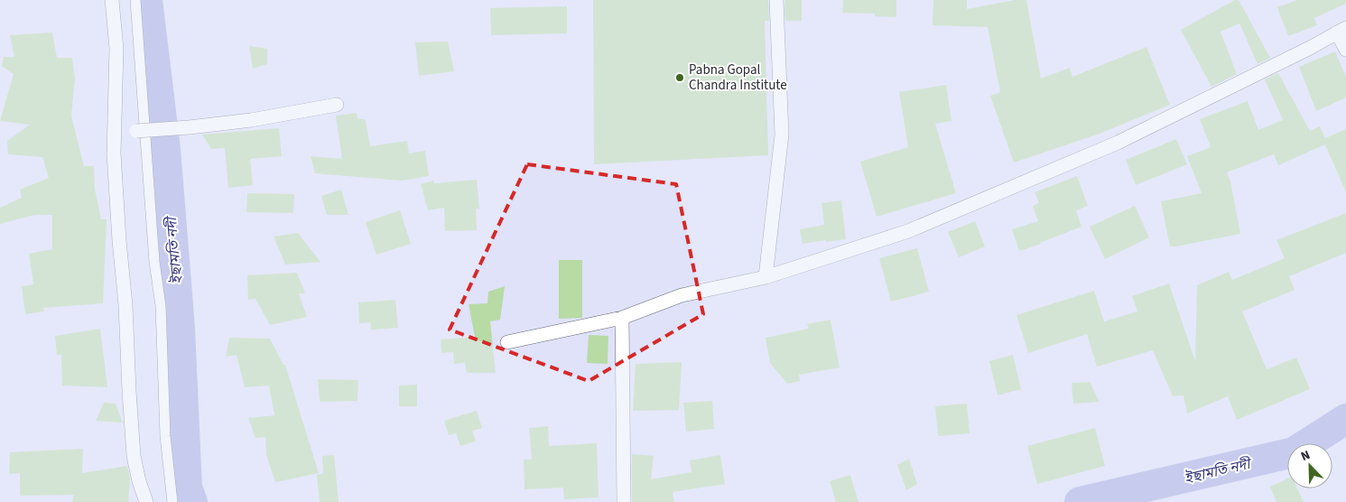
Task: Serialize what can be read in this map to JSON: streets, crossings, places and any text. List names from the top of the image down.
{
  "water": ["ইছামতি নদী"],
  "places": ["Pabna Gopal Chandra Institute"],
  "north": "top left"
}
